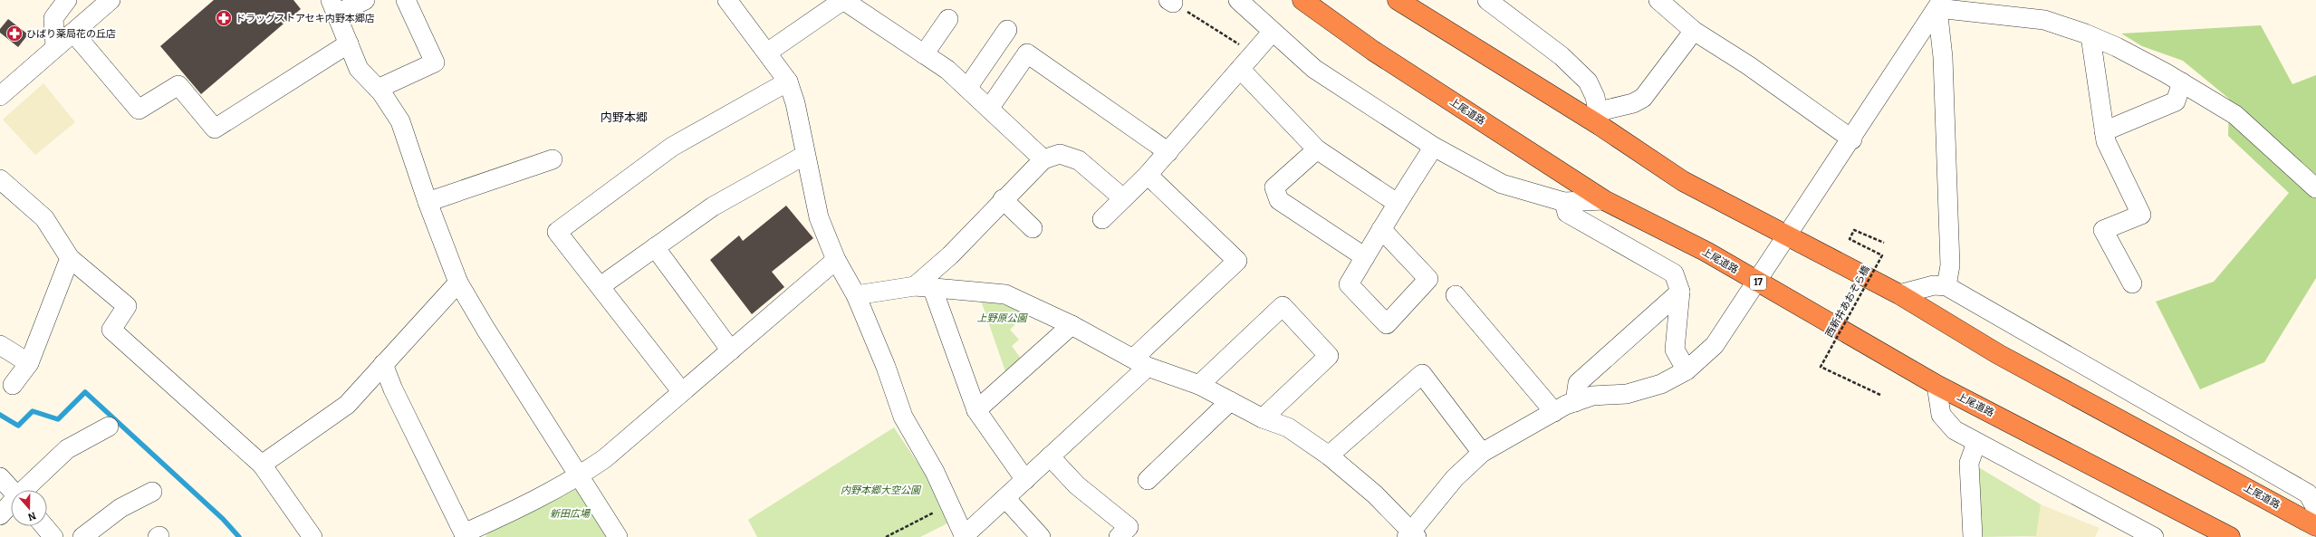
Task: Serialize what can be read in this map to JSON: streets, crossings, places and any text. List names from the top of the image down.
{
  "streets": {
    "highway": ["上尾道路", "17"],
    "path": ["西新井あおぞら橋"]
  },
  "districts": ["内野本郷"],
  "parks": ["上野原公園", "内野本郷大空公園", "新田広場"],
  "places": {
    "pharmacy": ["ドラッグストアセキ内野本郷店", "ひばり薬局花の丘店"]
  },
  "north": "bottom"
}
